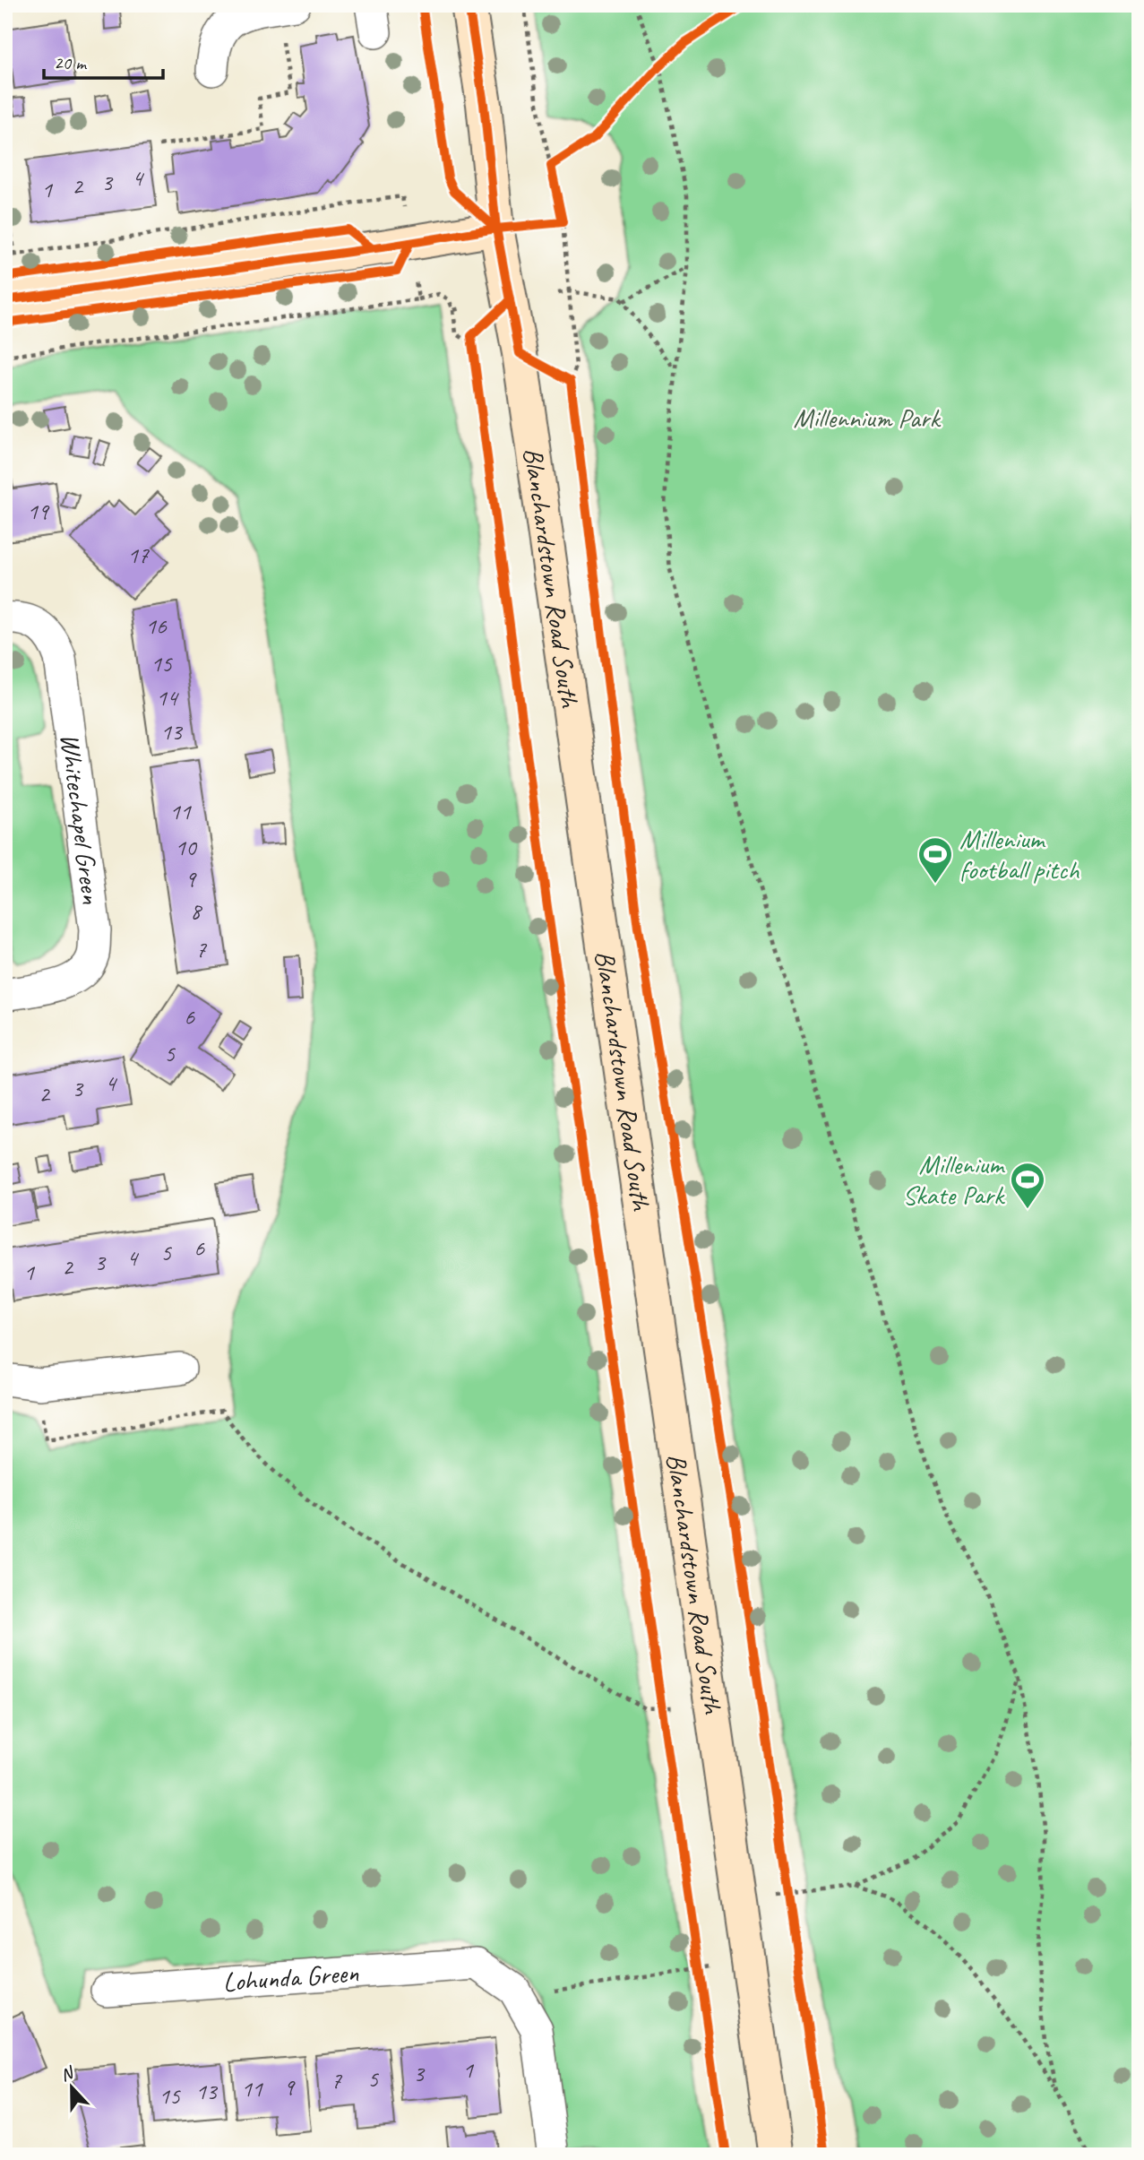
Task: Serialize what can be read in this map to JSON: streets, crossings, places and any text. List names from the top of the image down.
{
  "streets": {
    "main road": ["Blanchardstown Road South"],
    "street": ["Whitechapel Green", "Lohunda Green"]
  },
  "parks": ["Millennium Park"],
  "places": {
    "sports": ["Millenium football pitch", "Millenium Skate Park"]
  },
  "house_numbers": [
    "4",
    "3",
    "2",
    "1",
    "19",
    "17",
    "16",
    "15",
    "14",
    "13",
    "11",
    "10",
    "9",
    "8",
    "7",
    "6",
    "5",
    "4",
    "3",
    "2",
    "6",
    "5",
    "4",
    "3",
    "2",
    "1",
    "1",
    "3",
    "5",
    "7",
    "9",
    "11",
    "13",
    "15"
  ],
  "scale_bar": "20 m",
  "north": "top"
}
